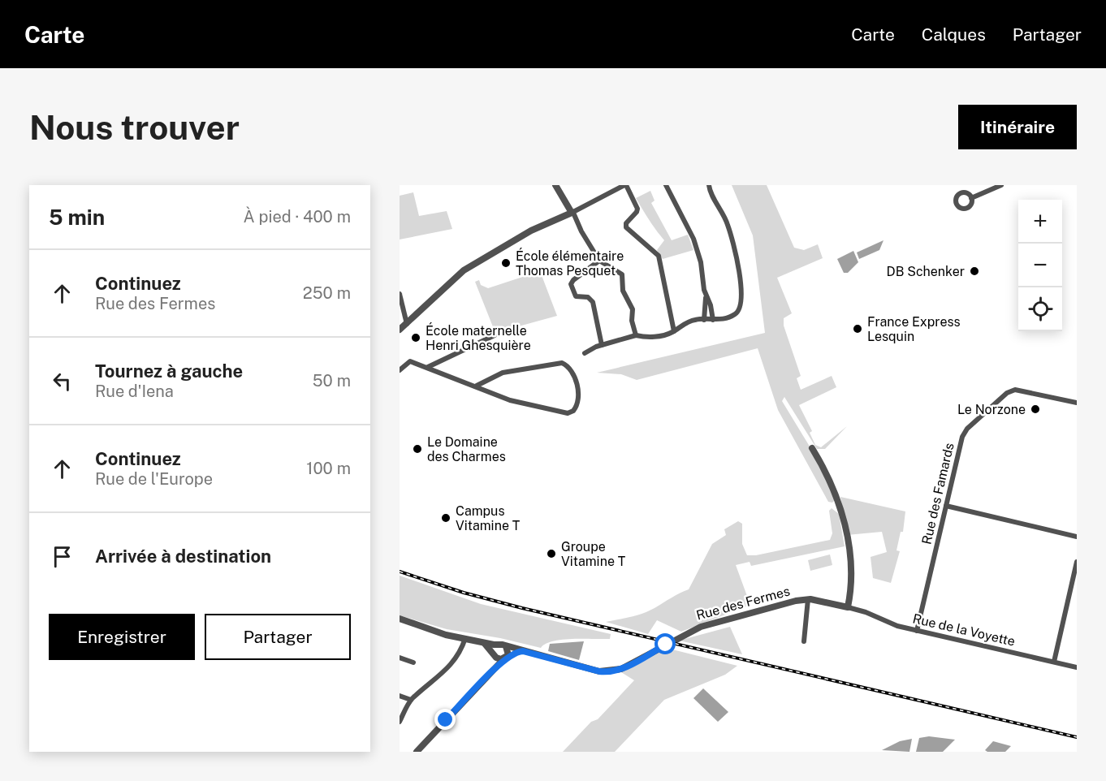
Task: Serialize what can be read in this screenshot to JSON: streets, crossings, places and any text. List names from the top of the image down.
{
  "streets": {
    "street": ["Rue des Famards", "Rue des Fermes", "Rue de la Voyette"]
  },
  "crossings": [
    ["Rue des Famards", "Rue de la Voyette"],
    ["Rue des Fermes", "Rue de la Voyette"]
  ],
  "places": [
    "École élémentaire Thomas Pesquet",
    "DB Schenker",
    "France Express Lesquin",
    "École maternelle Henri Ghesquière",
    "Le Norzone",
    "Le Domaine des Charmes",
    "Campus Vitamine T",
    "Groupe Vitamine T"
  ],
  "page": {
    "header": "Carte",
    "nav": ["Carte", "Calques", "Partager"],
    "buttons": [
      "Itinéraire",
      ["Enregistrer", "Partager"]
    ],
    "title": "Nous trouver",
    "heading": ["5 min", "À pied · 400 m"],
    "map_buttons": ["+", "−"],
    "list": [
      ["Continuez", "Rue des Fermes", "250 m"],
      ["Tournez à gauche", "Rue d'Iena", "50 m"],
      ["Continuez", "Rue de l'Europe", "100 m"],
      "Arrivée à destination"
    ]
  }
}
